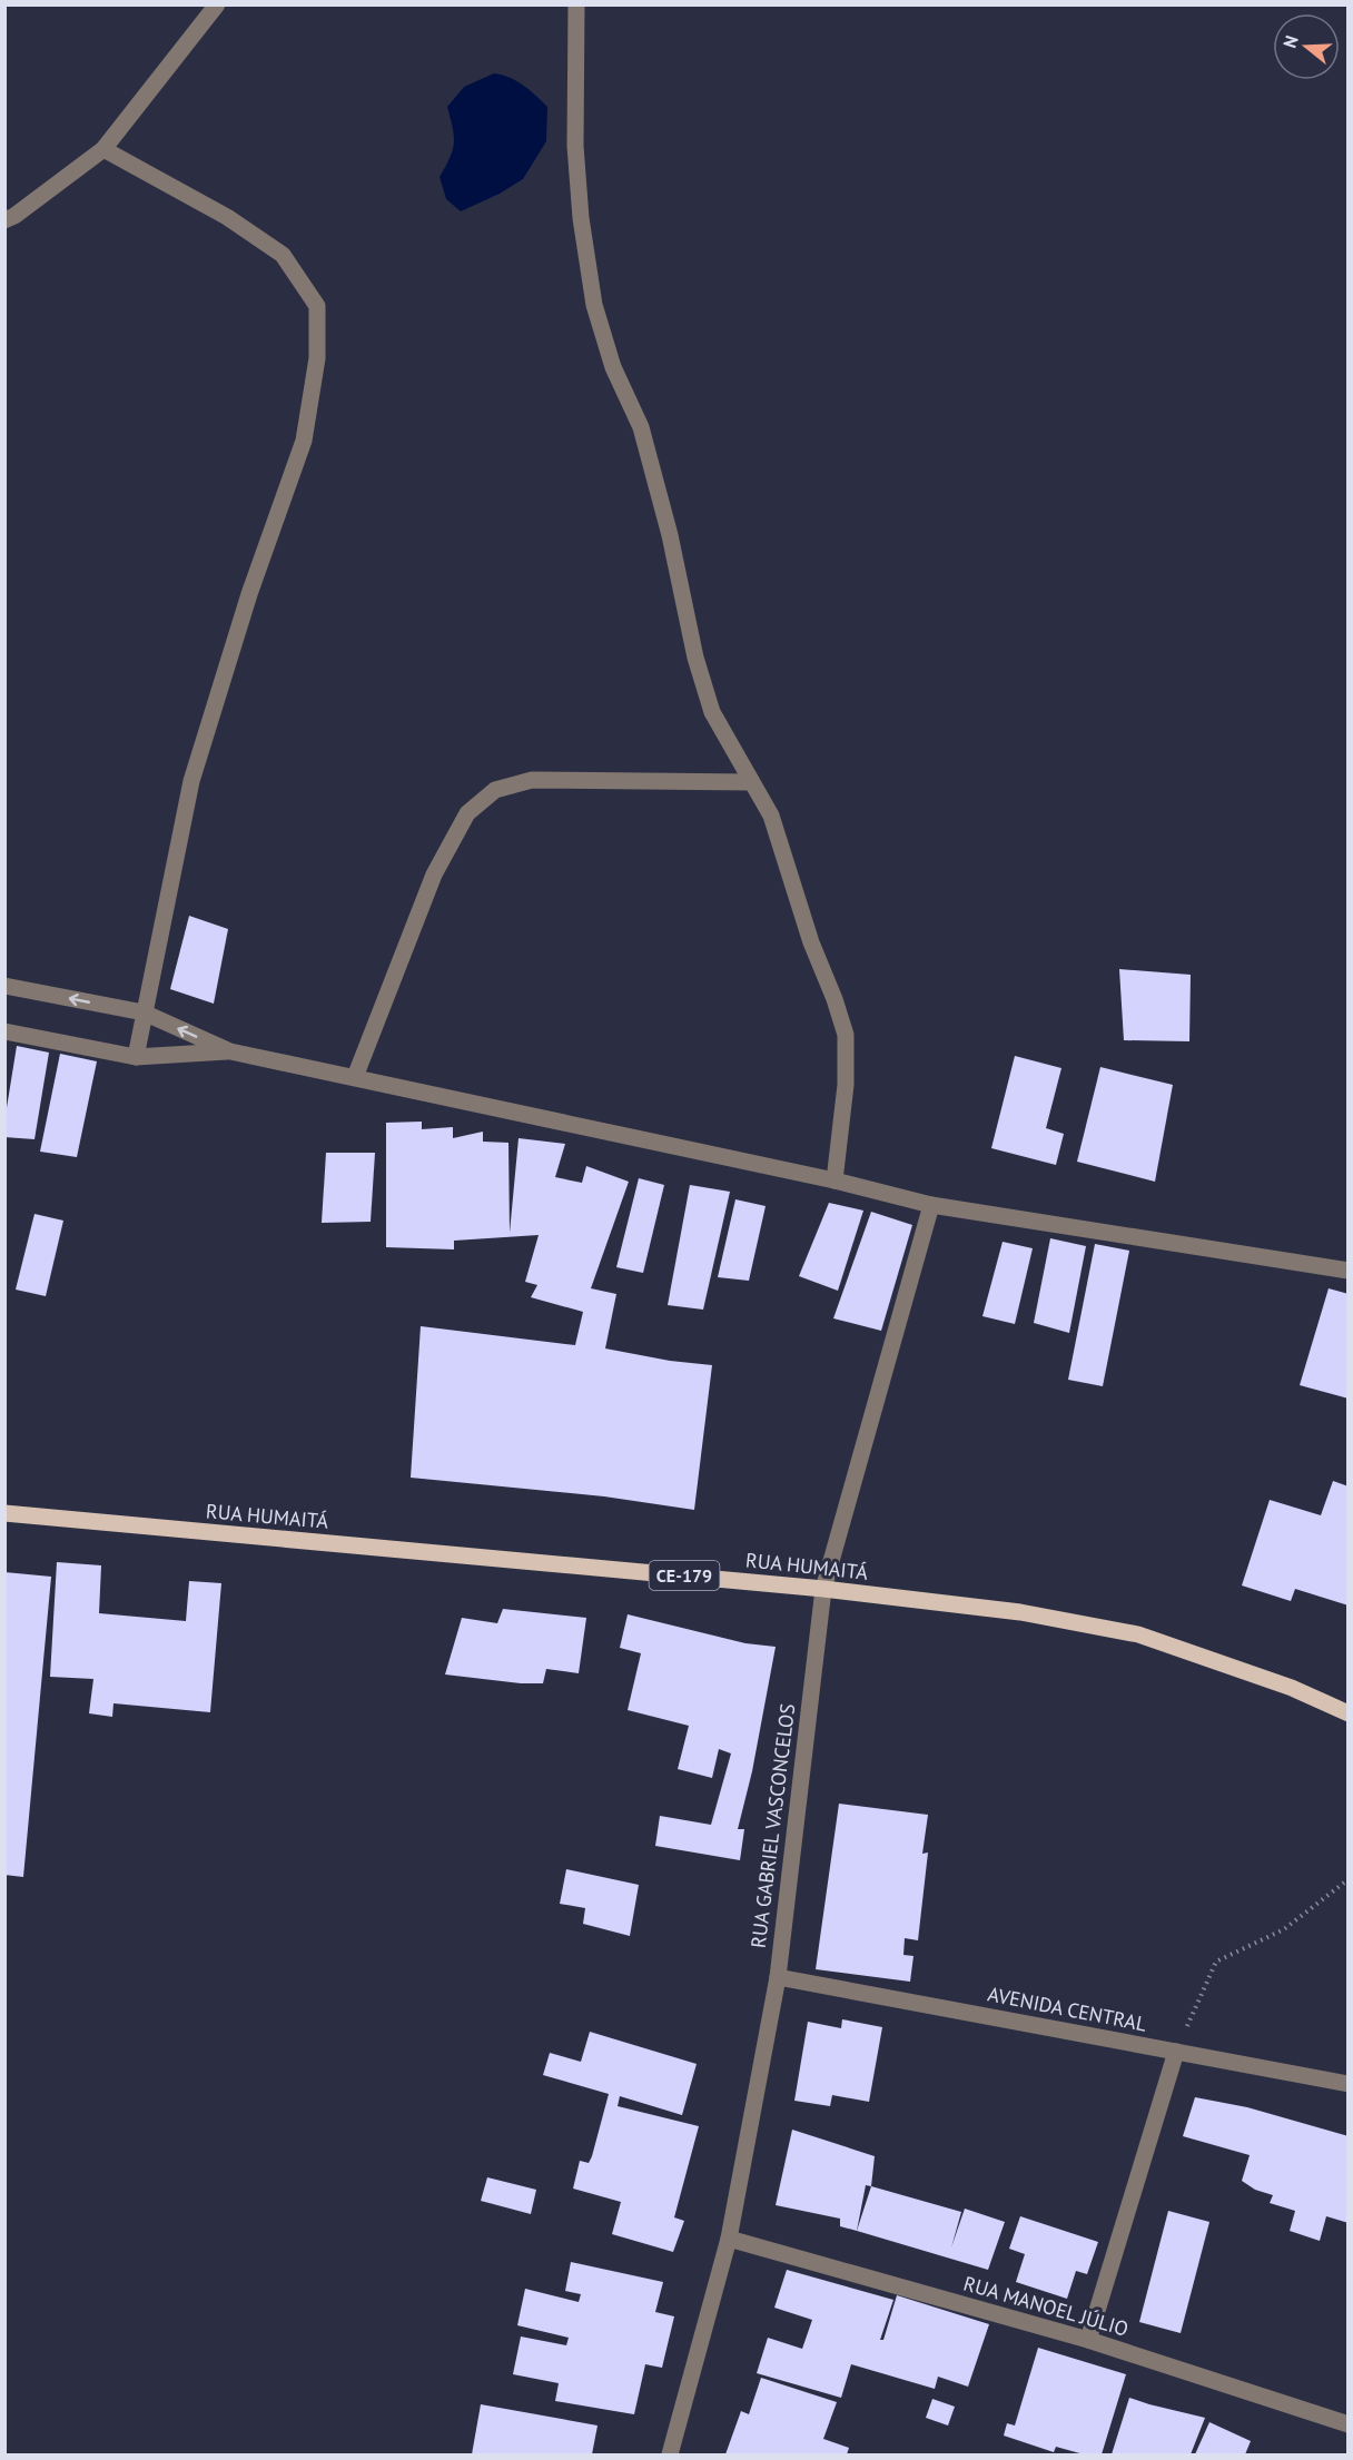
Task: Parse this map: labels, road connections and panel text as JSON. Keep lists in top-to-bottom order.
{
  "streets": {
    "main road": ["RUA HUMAITÁ", "CE-179"],
    "street": ["RUA GABRIEL VASCONCELOS", "AVENIDA CENTRAL", "RUA MANOEL JÚLIO"]
  },
  "crossings": [
    ["RUA HUMAITÁ", "RUA GABRIEL VASCONCELOS"],
    ["RUA GABRIEL VASCONCELOS", "AVENIDA CENTRAL"],
    ["RUA GABRIEL VASCONCELOS", "RUA MANOEL JÚLIO"]
  ],
  "north": "left"
}
